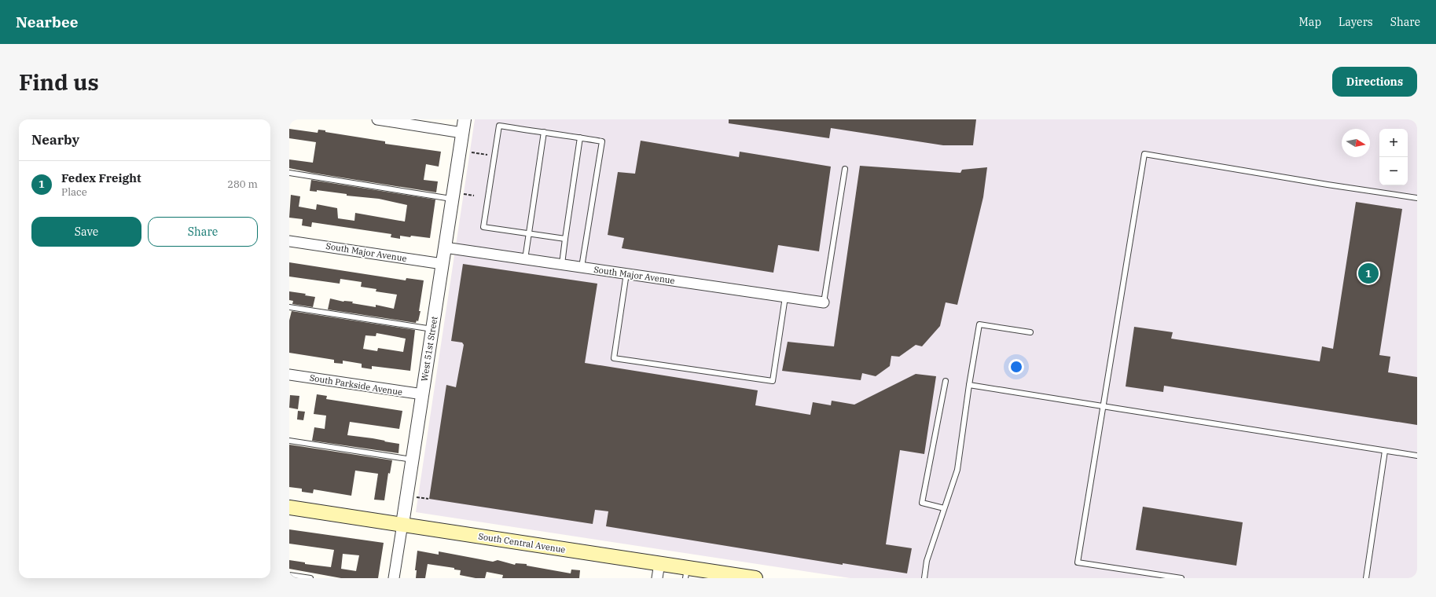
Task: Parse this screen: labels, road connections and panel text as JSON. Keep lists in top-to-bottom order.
{
  "streets": {
    "main road": ["South Central Avenue"],
    "street": ["South Major Avenue", "West 51st Street", "South Parkside Avenue"]
  },
  "crossings": [
    ["South Major Avenue", "West 51st Street"],
    ["West 51st Street", "South Parkside Avenue"],
    ["West 51st Street", "South Central Avenue"]
  ],
  "north": "right",
  "page": {
    "header": "Nearbee",
    "nav": ["Map", "Layers", "Share"],
    "buttons": [
      "Directions",
      ["Save", "Share"]
    ],
    "title": "Find us",
    "heading": "Nearby",
    "map_buttons": ["+", "−"],
    "list": [
      {
        "mark": "1",
        "name": "Fedex Freight",
        "note": "Place",
        "value": "280 m"
      }
    ],
    "pins": "1"
  }
}
